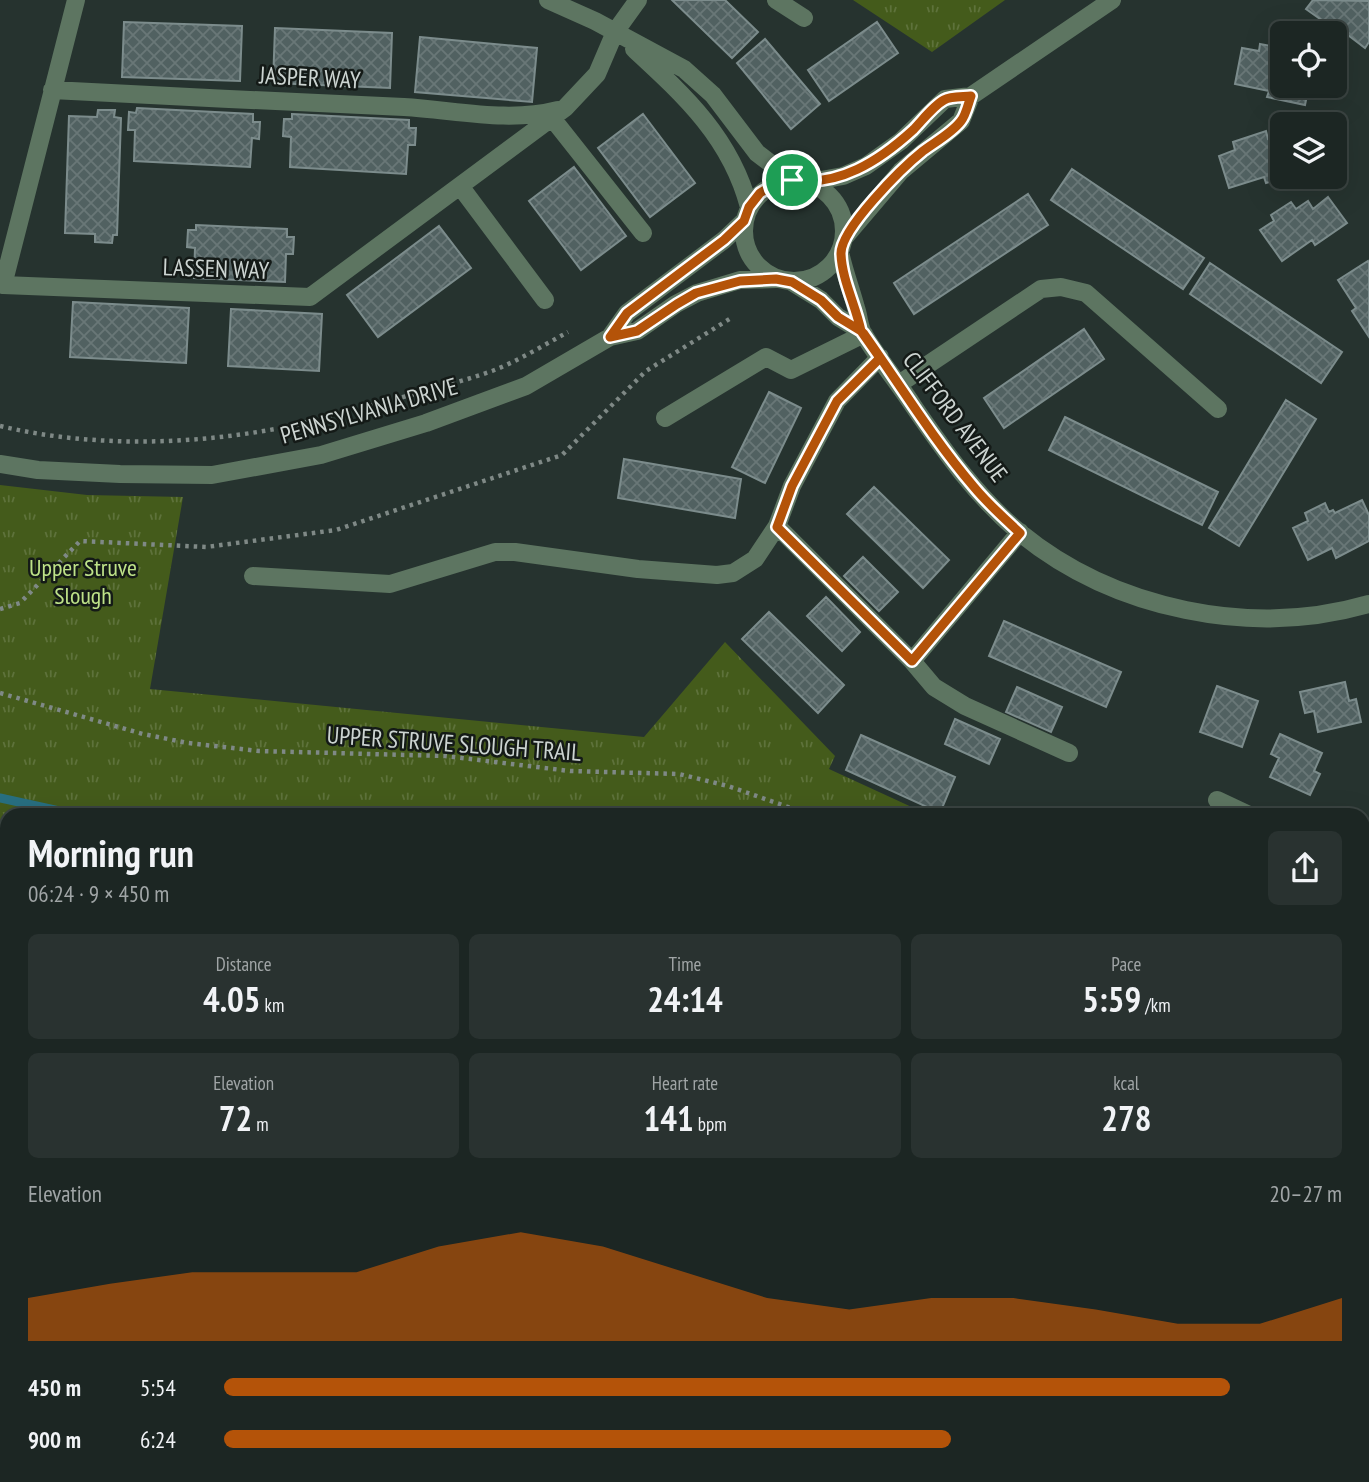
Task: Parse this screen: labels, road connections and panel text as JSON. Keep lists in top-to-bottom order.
{
  "streets": {
    "street": [
      "JASPER WAY",
      "LASSEN WAY",
      "PENNSYLVANIA DRIVE",
      "CLIFFORD AVENUE"
    ],
    "path": ["UPPER STRUVE SLOUGH TRAIL"]
  },
  "crossings": [
    ["JASPER WAY", "LASSEN WAY"],
    ["PENNSYLVANIA DRIVE", "CLIFFORD AVENUE"]
  ],
  "parks": ["Upper Struve Slough"],
  "page": {
    "heading": ["Morning run", "06:24 · 9 × 450 m"],
    "stats": [
      ["Distance", "4.05 km"],
      ["Time", "24:14"],
      ["Pace", "5:59 /km"],
      ["Elevation", "72 m"],
      ["Heart rate", "141 bpm"],
      ["kcal", "278"]
    ],
    "chart": ["Elevation", "20–27 m"],
    "list": [
      {
        "name": "450 m",
        "note": "5:54"
      },
      {
        "name": "900 m",
        "note": "6:24"
      }
    ]
  }
}
